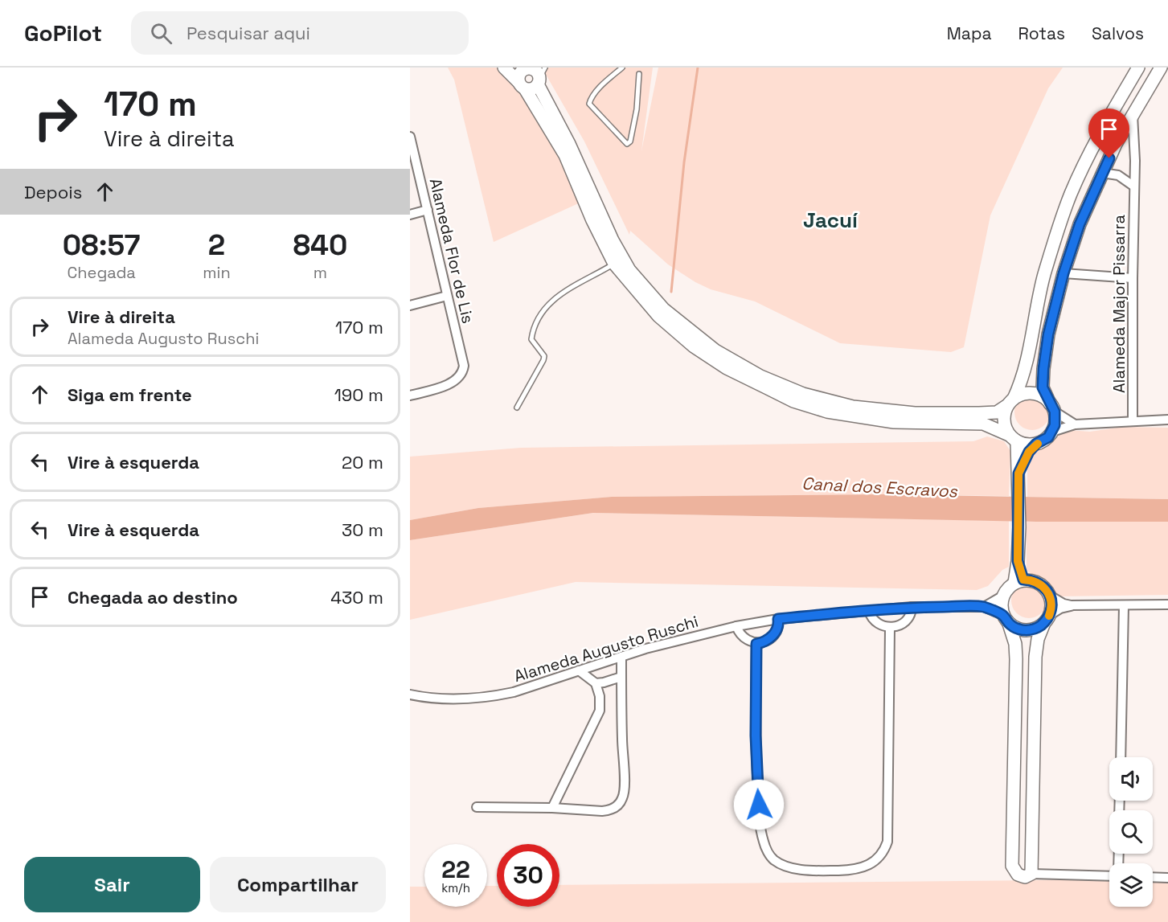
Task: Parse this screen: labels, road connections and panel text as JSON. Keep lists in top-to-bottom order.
{
  "streets": {
    "street": ["Alameda Flor de Lis", "Alameda Major Pissarra", "Alameda Augusto Ruschi"]
  },
  "districts": ["Jacuí"],
  "water": ["Canal dos Escravos"],
  "page": {
    "header": "GoPilot",
    "search": "Pesquisar aqui",
    "nav": ["Mapa", "Rotas", "Salvos"],
    "turn": ["170 m", "Vire à direita"],
    "then": "Depois",
    "eta": [
      "08:57",
      "Chegada",
      "2",
      "min",
      "840",
      "m"
    ],
    "list": [
      {
        "name": "Vire à direita",
        "note": "Alameda Augusto Ruschi",
        "value": "170 m"
      },
      {
        "name": "Siga em frente",
        "value": "190 m"
      },
      {
        "name": "Vire à esquerda",
        "value": "20 m"
      },
      {
        "name": "Vire à esquerda",
        "value": "30 m"
      },
      {
        "name": "Chegada ao destino",
        "value": "430 m"
      }
    ],
    "speed": "22 km/h",
    "limit": "30",
    "buttons": ["Sair", "Compartilhar"]
  }
}
